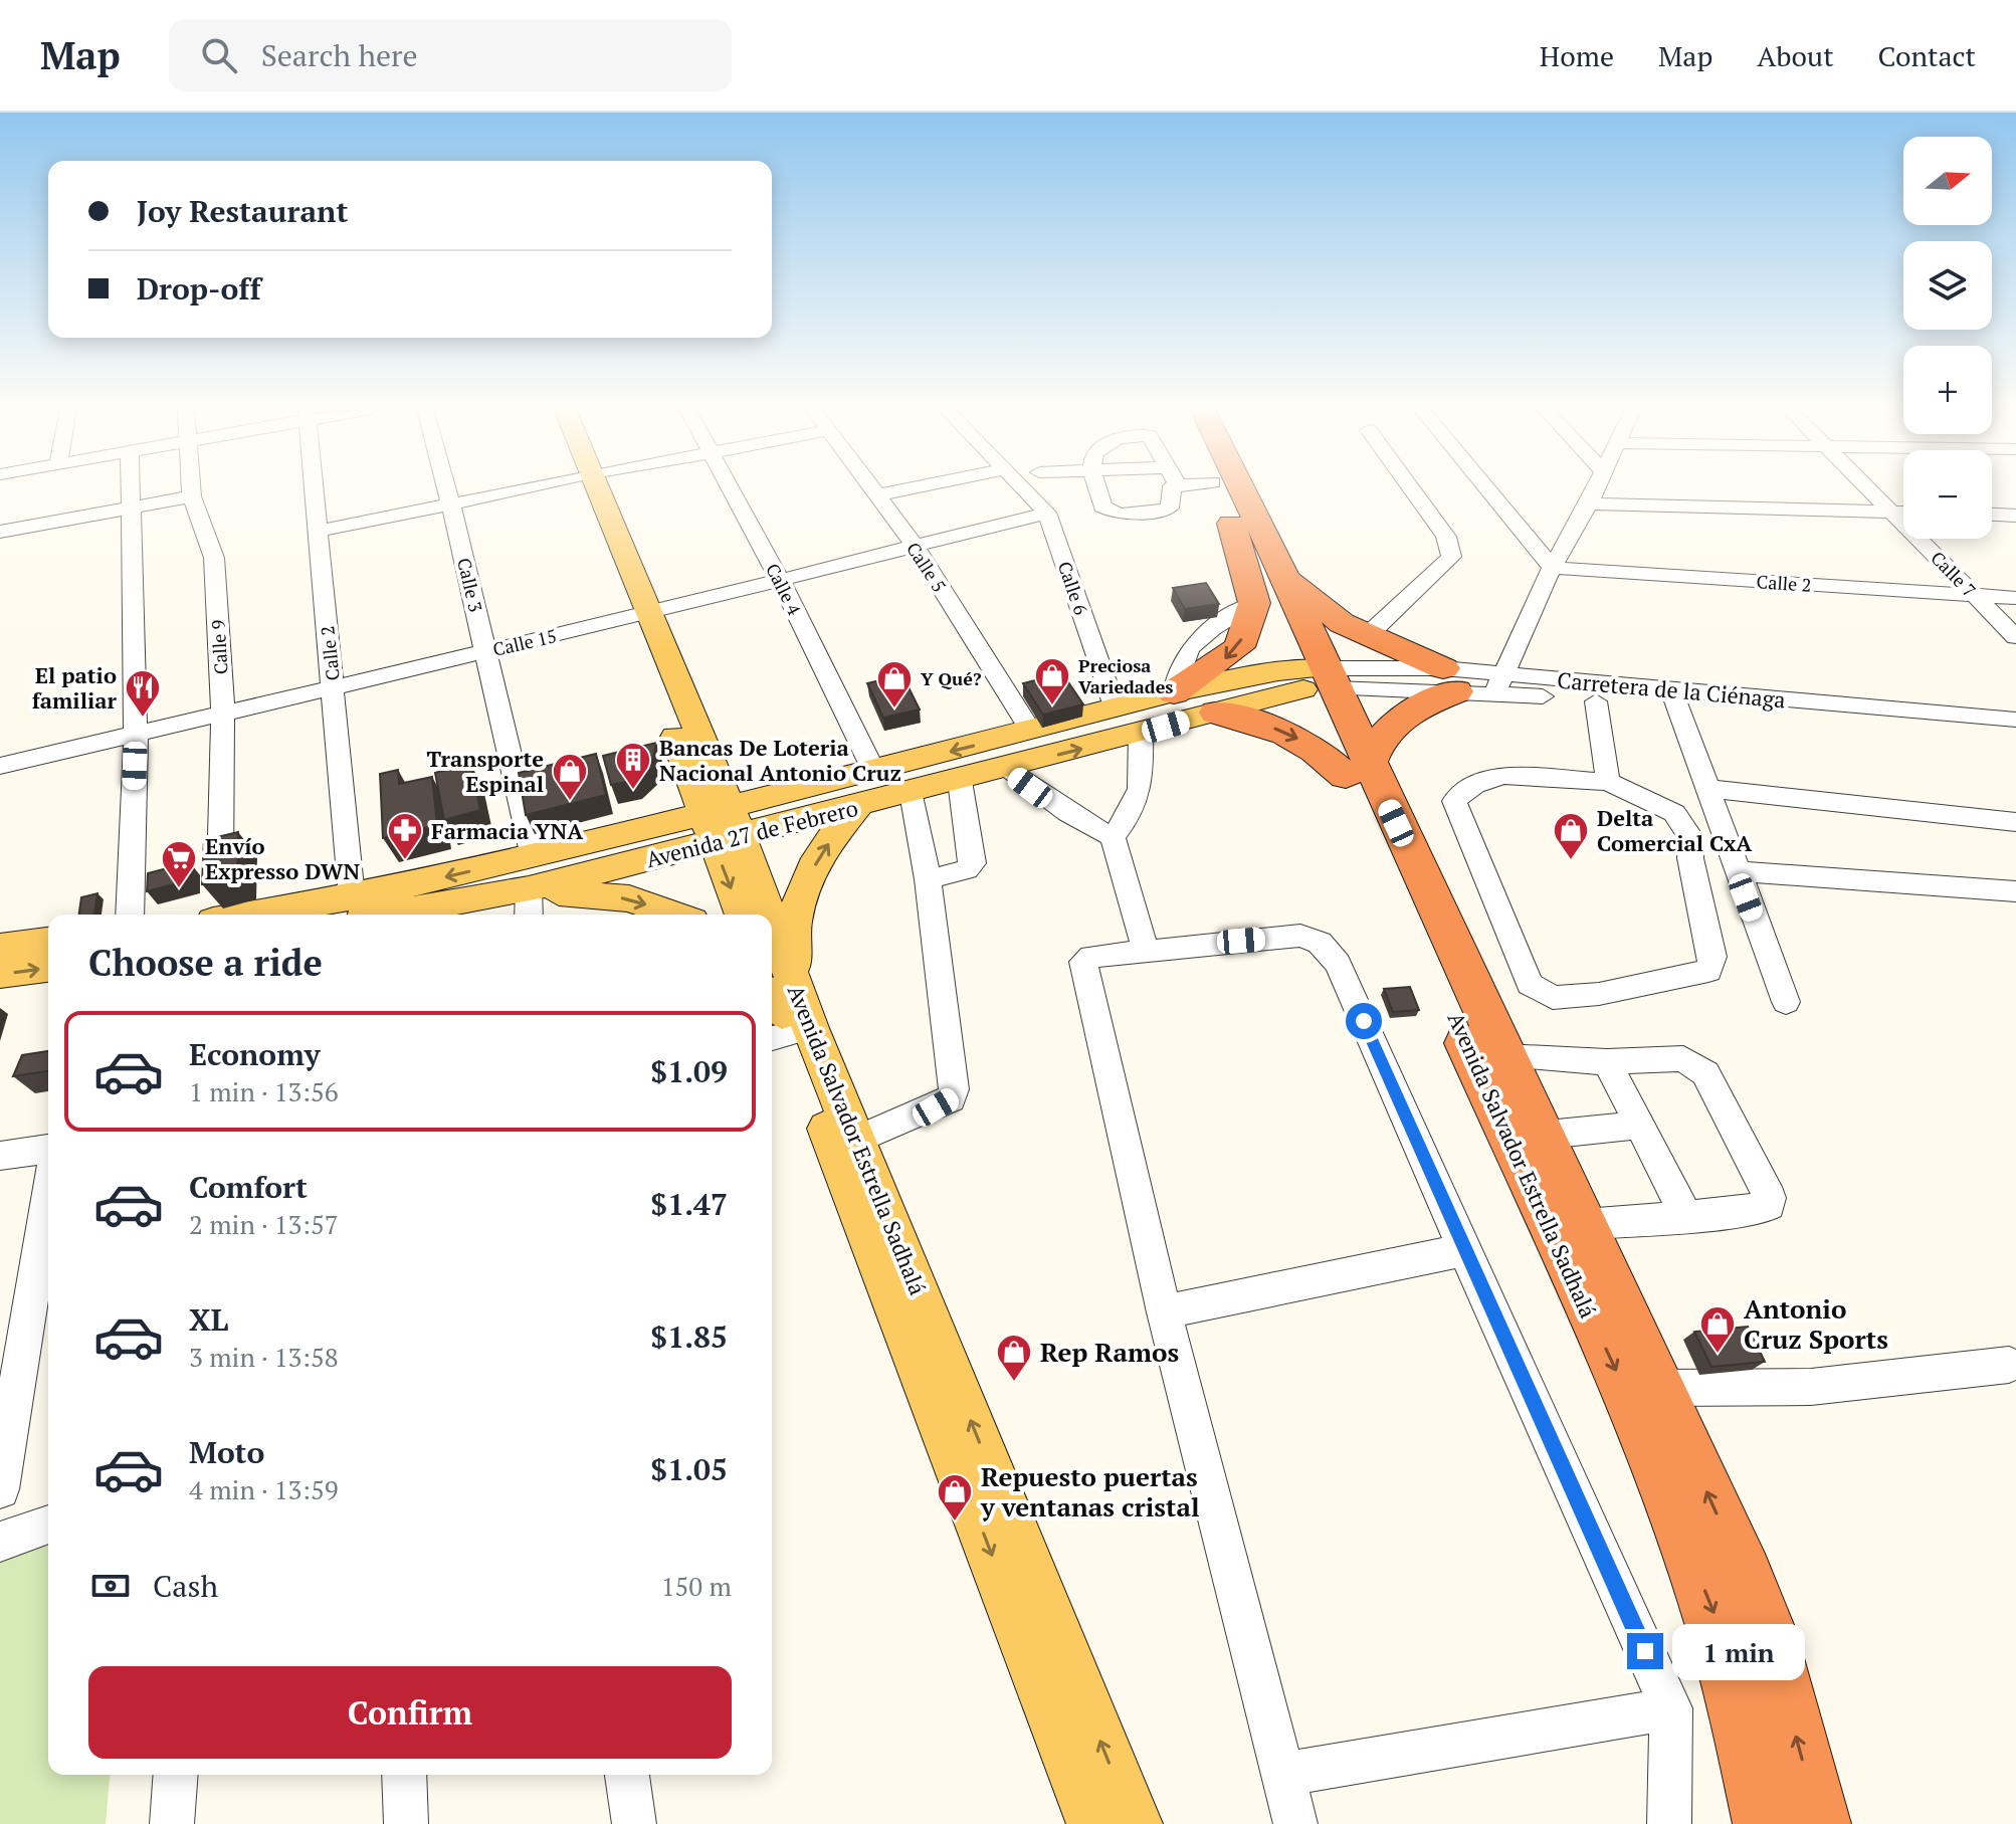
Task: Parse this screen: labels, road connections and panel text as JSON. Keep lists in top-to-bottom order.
{
  "streets": {
    "highway": ["Avenida Salvador Estrella Sadhalá"],
    "main road": ["Avenida 27 de Febrero"],
    "street": [
      "Calle 5",
      "Calle 7",
      "Calle 2",
      "Calle 3",
      "Calle 6",
      "Calle 4",
      "Calle 15",
      "Calle 9",
      "Carretera de la Ciénaga"
    ]
  },
  "crossings": [
    ["Calle 5", "Calle 15"],
    ["Calle 5", "Avenida 27 de Febrero"],
    ["Calle 7", "Calle 2"],
    ["Calle 2", "Calle 15"],
    ["Calle 2", "Avenida 27 de Febrero"],
    ["Calle 3", "Calle 15"],
    ["Calle 3", "Avenida 27 de Febrero"],
    ["Calle 6", "Calle 15"],
    ["Calle 6", "Avenida 27 de Febrero"],
    ["Calle 4", "Calle 15"],
    ["Calle 4", "Avenida 27 de Febrero"],
    ["Calle 15", "Calle 9"],
    ["Calle 15", "Avenida Salvador Estrella Sadhalá"],
    ["Calle 9", "Avenida 27 de Febrero"],
    ["Carretera de la Ciénaga", "Avenida 27 de Febrero"],
    ["Carretera de la Ciénaga", "Avenida Salvador Estrella Sadhalá"],
    ["Avenida 27 de Febrero", "Avenida Salvador Estrella Sadhalá"]
  ],
  "places": {
    "shop": [
      "Preciosa Variedades",
      "Y Qué?",
      "Transporte Espinal",
      "Delta Comercial CxA",
      "Antonio Cruz Sports",
      "Rep Ramos",
      "Repuesto puertas y ventanas cristal"
    ],
    "restaurant": ["El patio familiar"],
    "building": ["Bancas De Loteria Nacional Antonio Cruz"],
    "pharmacy": ["Farmacia YNA"],
    "supermarket": ["Envío Expresso DWN"]
  },
  "north": "right",
  "page": {
    "header": "Map",
    "search": "Search here",
    "nav": [
      "Home",
      "Map",
      "About",
      "Contact"
    ],
    "map_buttons": ["+", "−"],
    "banner": ["Joy Restaurant", "Drop-off"],
    "heading": "Choose a ride",
    "list": [
      {
        "name": "Economy",
        "note": "1 min · 13:56",
        "value": "$1.09"
      },
      {
        "name": "Comfort",
        "note": "2 min · 13:57",
        "value": "$1.47"
      },
      {
        "name": "XL",
        "note": "3 min · 13:58",
        "value": "$1.85"
      },
      {
        "name": "Moto",
        "note": "4 min · 13:59",
        "value": "$1.05"
      }
    ],
    "pay": ["Cash", "150 m"],
    "bubble": "1 min",
    "buttons": "Confirm"
  }
}
